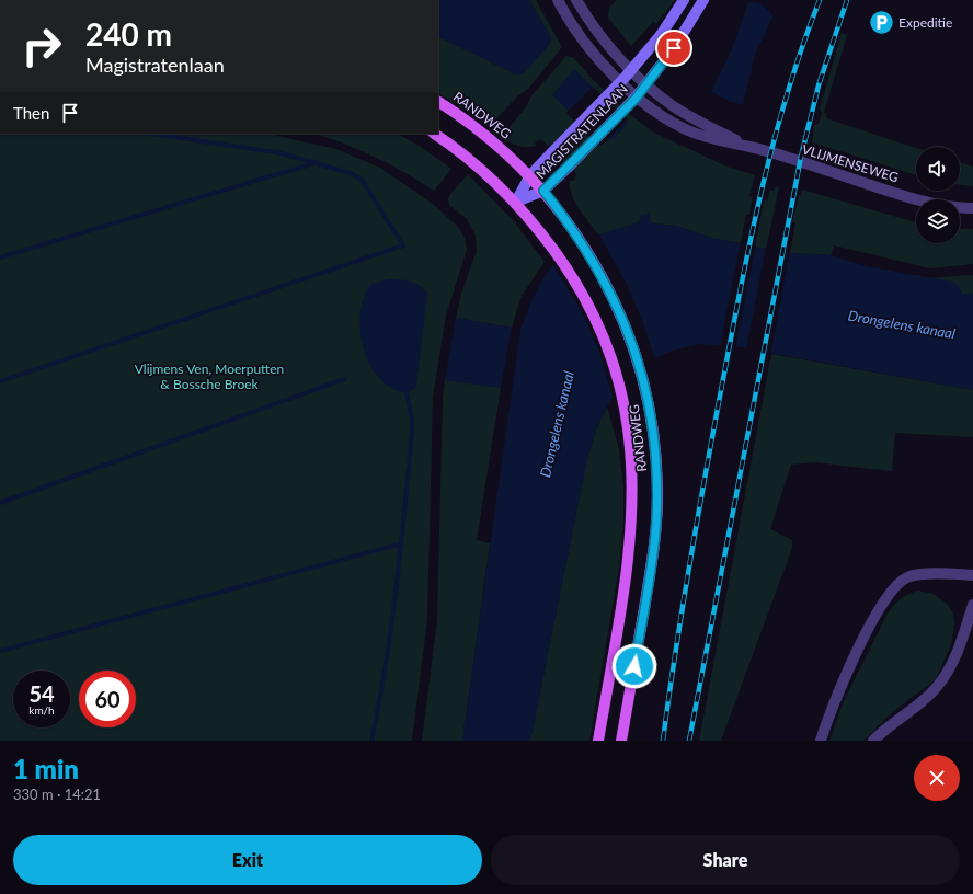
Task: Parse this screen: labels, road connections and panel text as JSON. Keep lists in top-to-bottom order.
{
  "streets": {
    "main road": ["RANDWEG", "MAGISTRATENLAAN"],
    "street": ["VLIJMENSEWEG"]
  },
  "crossings": [
    ["RANDWEG", "MAGISTRATENLAAN"]
  ],
  "water": ["Drongelens kanaal"],
  "parks": ["Vlijmens Ven, Moerputten & Bossche Broek"],
  "places": {
    "parking": ["Expeditie"]
  },
  "page": {
    "turn": ["240 m", "Magistratenlaan"],
    "then": "Then",
    "speed": "54 km/h",
    "limit": "60",
    "heading": ["1 min", "330 m · 14:21"],
    "buttons": ["Exit", "Share"]
  }
}
